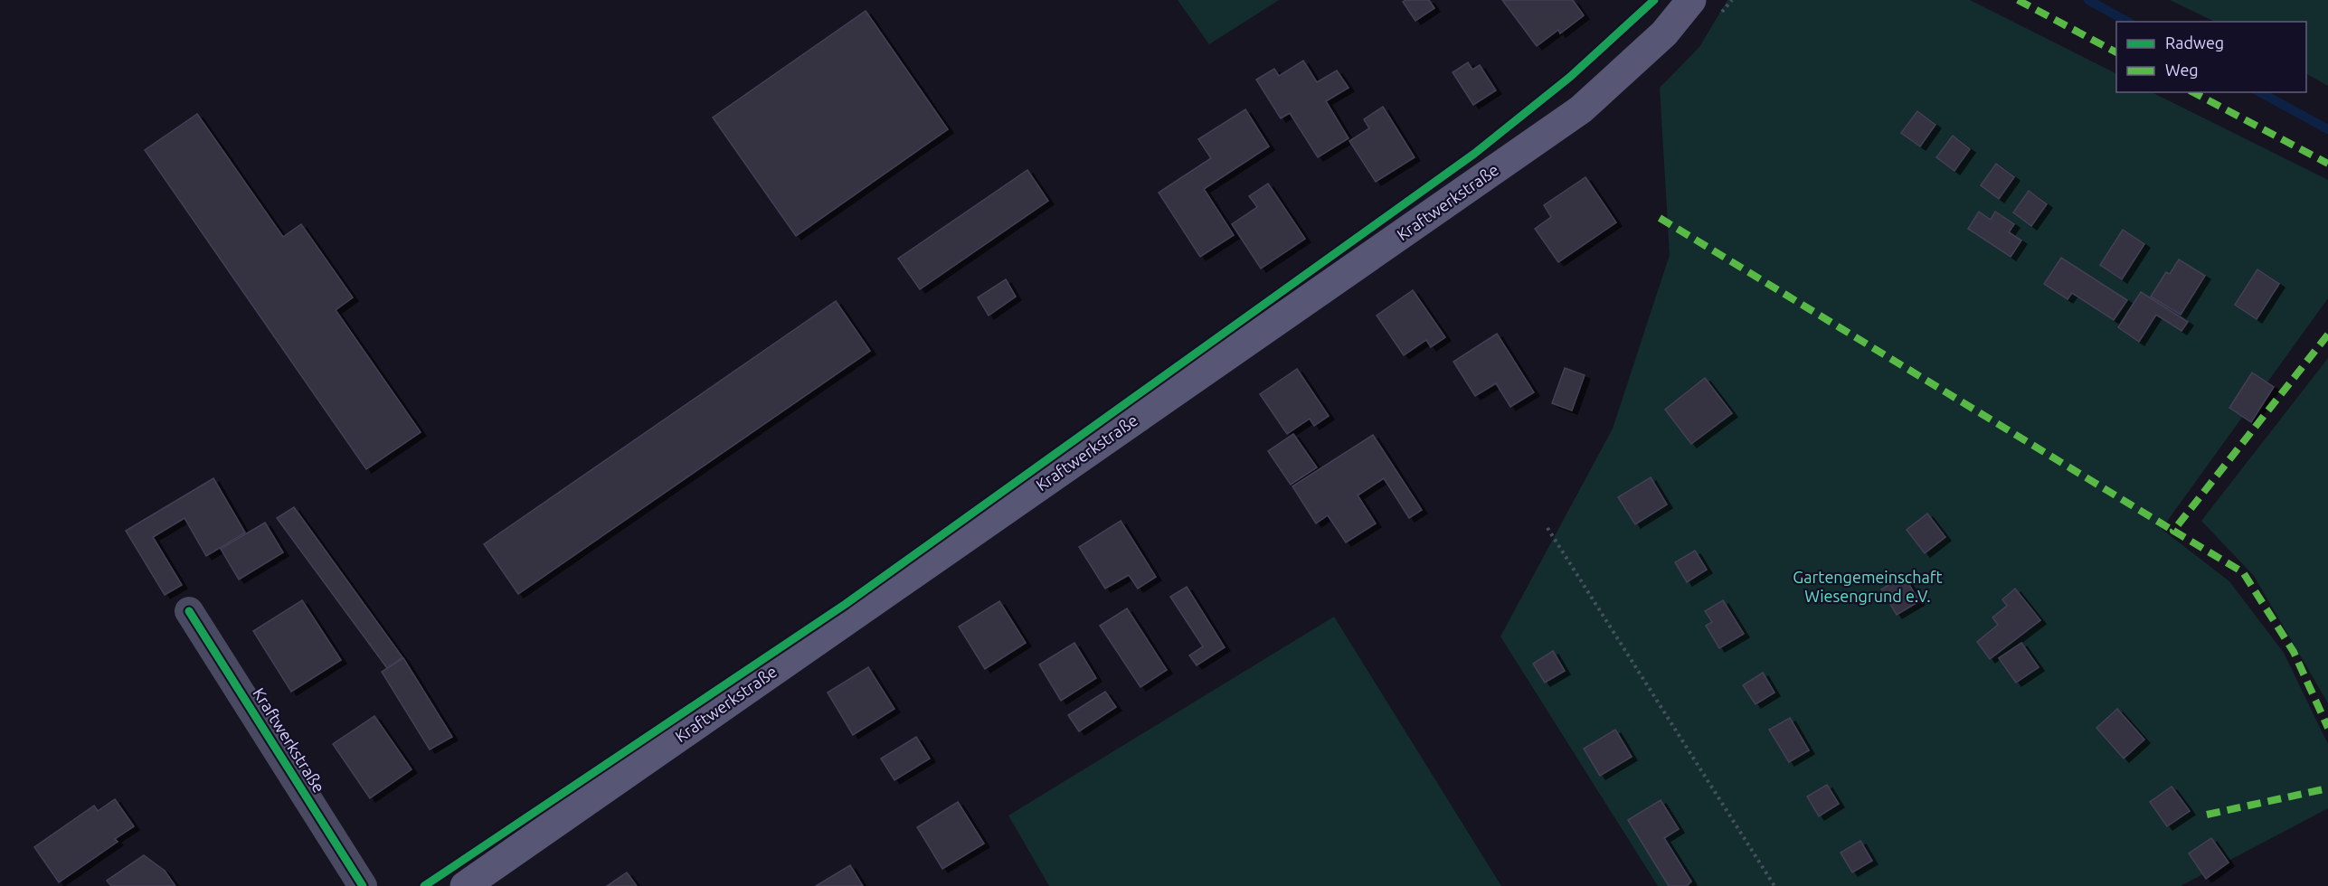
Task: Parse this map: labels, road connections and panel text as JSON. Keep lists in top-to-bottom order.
{
  "streets": {
    "main road": ["Kraftwerkstraße"]
  },
  "parks": ["Gartengemeinschaft Wiesengrund e.V."],
  "legend": ["Radweg", "Weg"]
}
